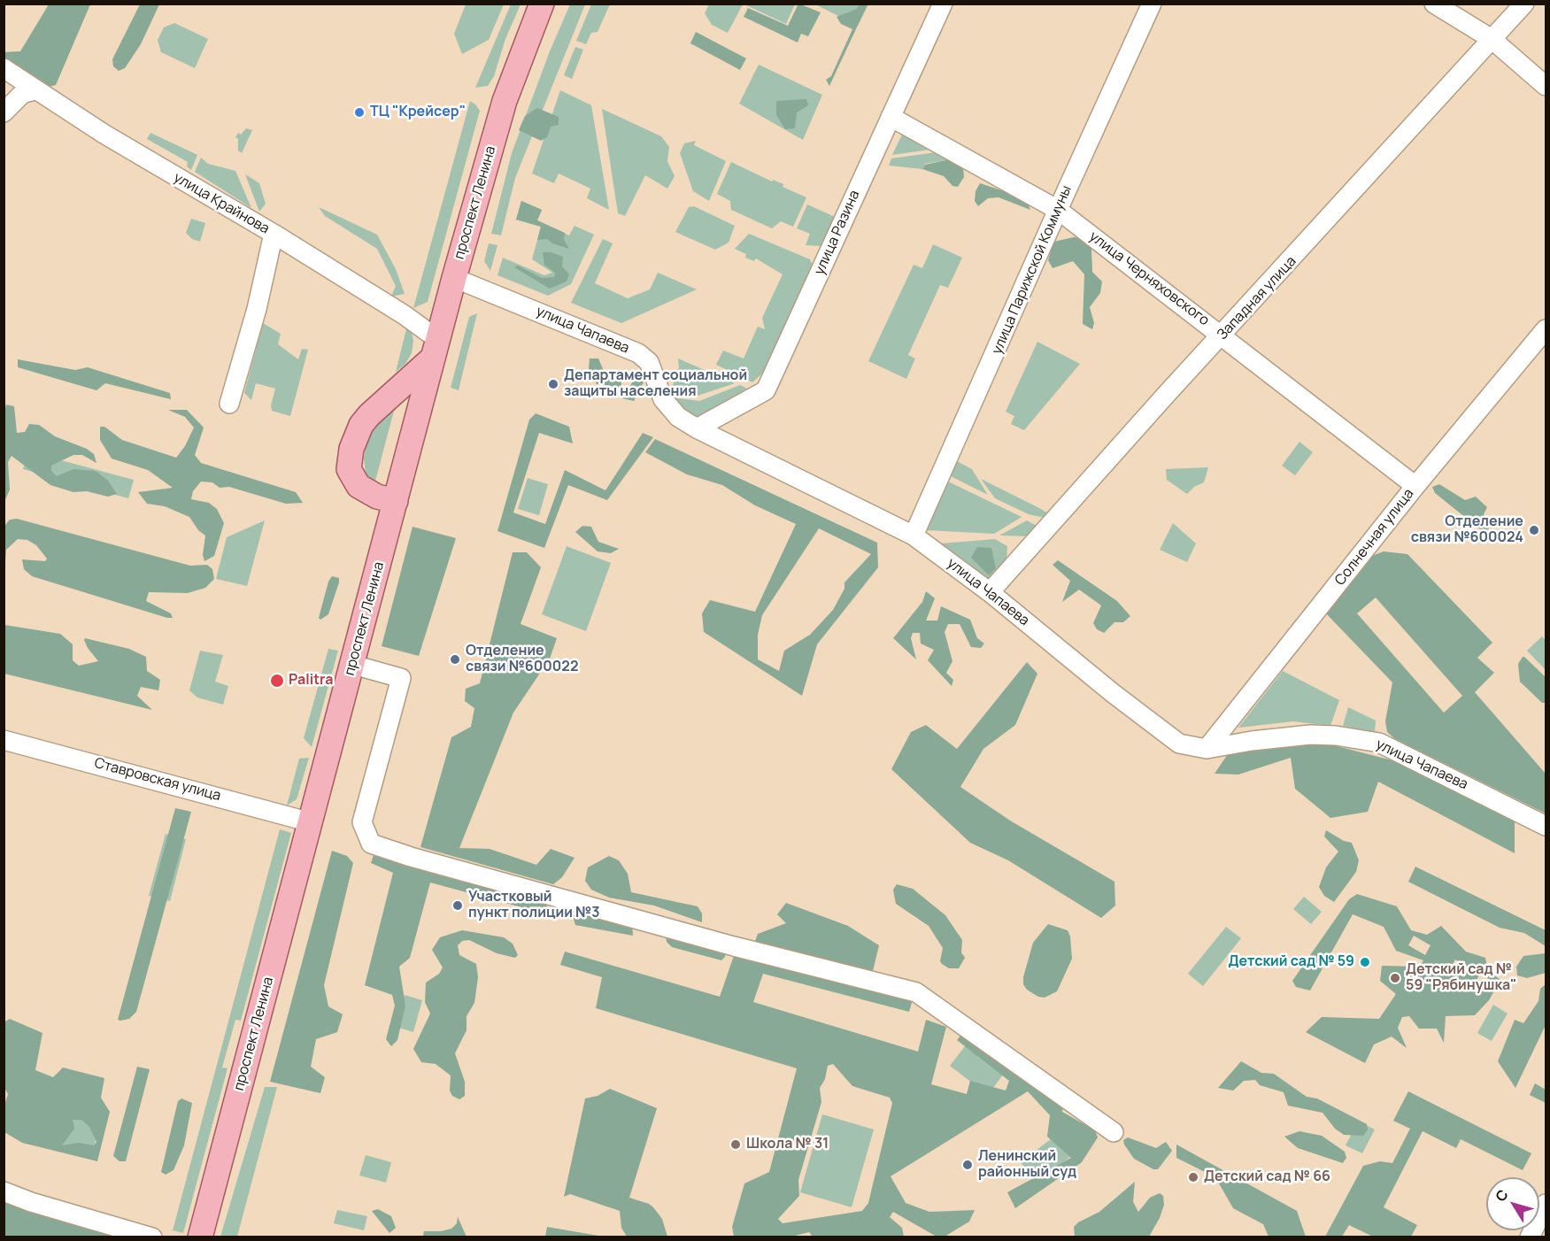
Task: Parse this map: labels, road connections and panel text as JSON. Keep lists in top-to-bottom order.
{
  "streets": {
    "main road": ["проспект Ленина"],
    "street": [
      "улица Крайнова",
      "улица Разина",
      "улица Парижской Коммуны",
      "улица Черняховского",
      "Западная улица",
      "улица Чапаева",
      "Солнечная улица",
      "Ставровская улица"
    ]
  },
  "crossings": [
    ["проспект Ленина", "улица Крайнова"],
    ["проспект Ленина", "улица Чапаева"],
    ["проспект Ленина", "Ставровская улица"],
    ["улица Разина", "улица Черняховского"],
    ["улица Разина", "улица Чапаева"],
    ["улица Парижской Коммуны", "улица Черняховского"],
    ["улица Парижской Коммуны", "улица Чапаева"],
    ["улица Черняховского", "Западная улица"],
    ["улица Черняховского", "Солнечная улица"],
    ["Западная улица", "улица Чапаева"],
    ["улица Чапаева", "Солнечная улица"]
  ],
  "places": [
    "ТЦ \"Крейсер\"",
    "Департамент социальной защиты населения",
    "Отделение связи №600024",
    "Отделение связи №600022",
    "Palitra",
    "Участковый пункт полиции №3",
    "Детский сад № 59",
    "Детский сад № 59 \"Рябинушка\"",
    "Школа № 31",
    "Ленинский районный суд",
    "Детский сад № 66"
  ],
  "north": "top left"
}
